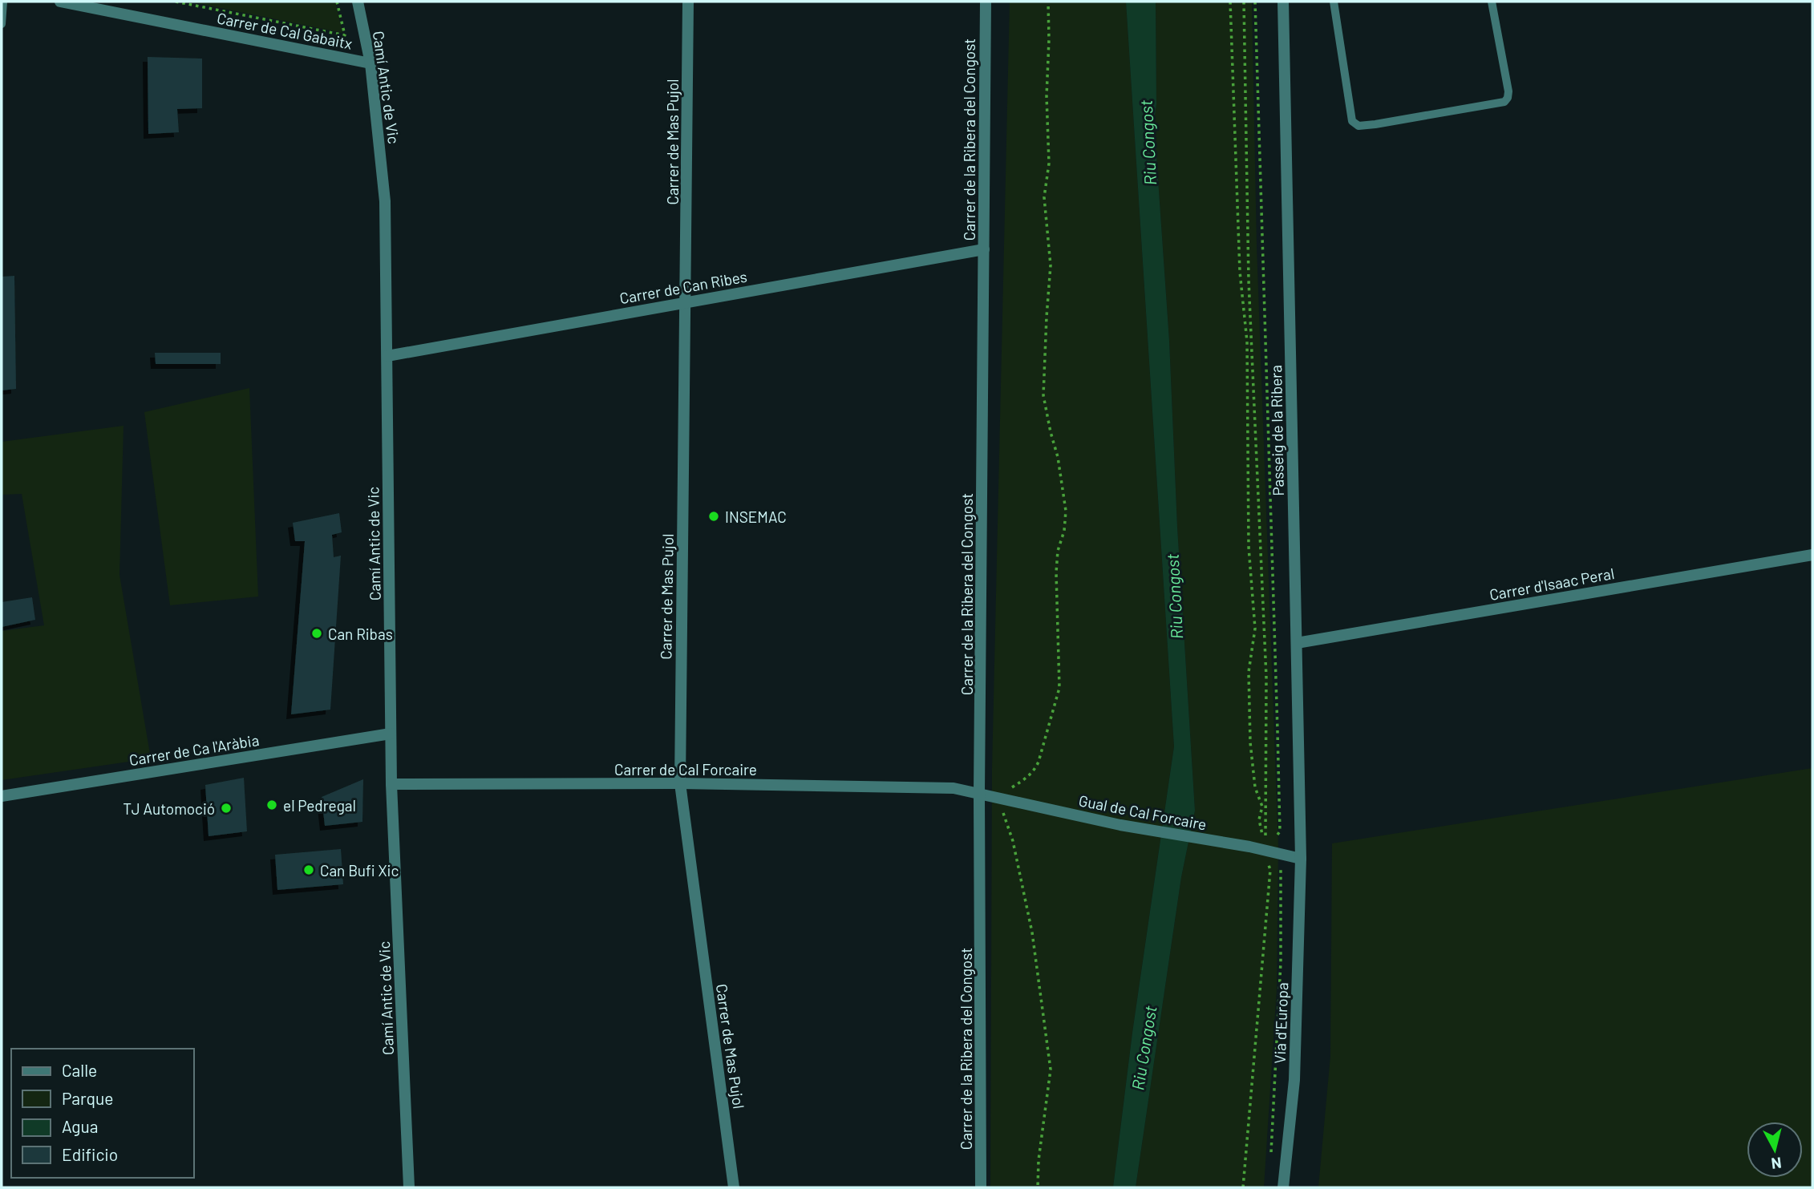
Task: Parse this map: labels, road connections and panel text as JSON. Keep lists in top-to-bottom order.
{
  "streets": {
    "street": [
      "Carrer de Cal Gabaitx",
      "Camí Antic de Vic",
      "Carrer de la Ribera del Congost",
      "Carrer de Mas Pujol",
      "Carrer de Can Ribes",
      "Passeig de la Ribera",
      "Carrer d'Isaac Peral",
      "Carrer de Ca l'Aràbia",
      "Carrer de Cal Forcaire",
      "Gual de Cal Forcaire",
      "Via d'Europa"
    ]
  },
  "crossings": [
    ["Carrer de Cal Gabaitx", "Camí Antic de Vic"],
    ["Camí Antic de Vic", "Carrer de Can Ribes"],
    ["Camí Antic de Vic", "Carrer de Ca l'Aràbia"],
    ["Camí Antic de Vic", "Carrer de Cal Forcaire"],
    ["Carrer de la Ribera del Congost", "Carrer de Can Ribes"],
    ["Carrer de la Ribera del Congost", "Carrer de Cal Forcaire"],
    ["Carrer de la Ribera del Congost", "Gual de Cal Forcaire"],
    ["Carrer de Mas Pujol", "Carrer de Can Ribes"],
    ["Carrer de Mas Pujol", "Carrer de Cal Forcaire"],
    ["Passeig de la Ribera", "Carrer d'Isaac Peral"],
    ["Passeig de la Ribera", "Gual de Cal Forcaire"],
    ["Passeig de la Ribera", "Via d'Europa"],
    ["Carrer de Cal Forcaire", "Gual de Cal Forcaire"],
    ["Gual de Cal Forcaire", "Via d'Europa"]
  ],
  "water": ["Riu Congost"],
  "places": [
    "INSEMAC",
    "Can Ribas",
    "el Pedregal",
    "TJ Automoció",
    "Can Bufi Xic"
  ],
  "legend": [
    "Calle",
    "Parque",
    "Agua",
    "Edificio"
  ],
  "north": "bottom"
}
